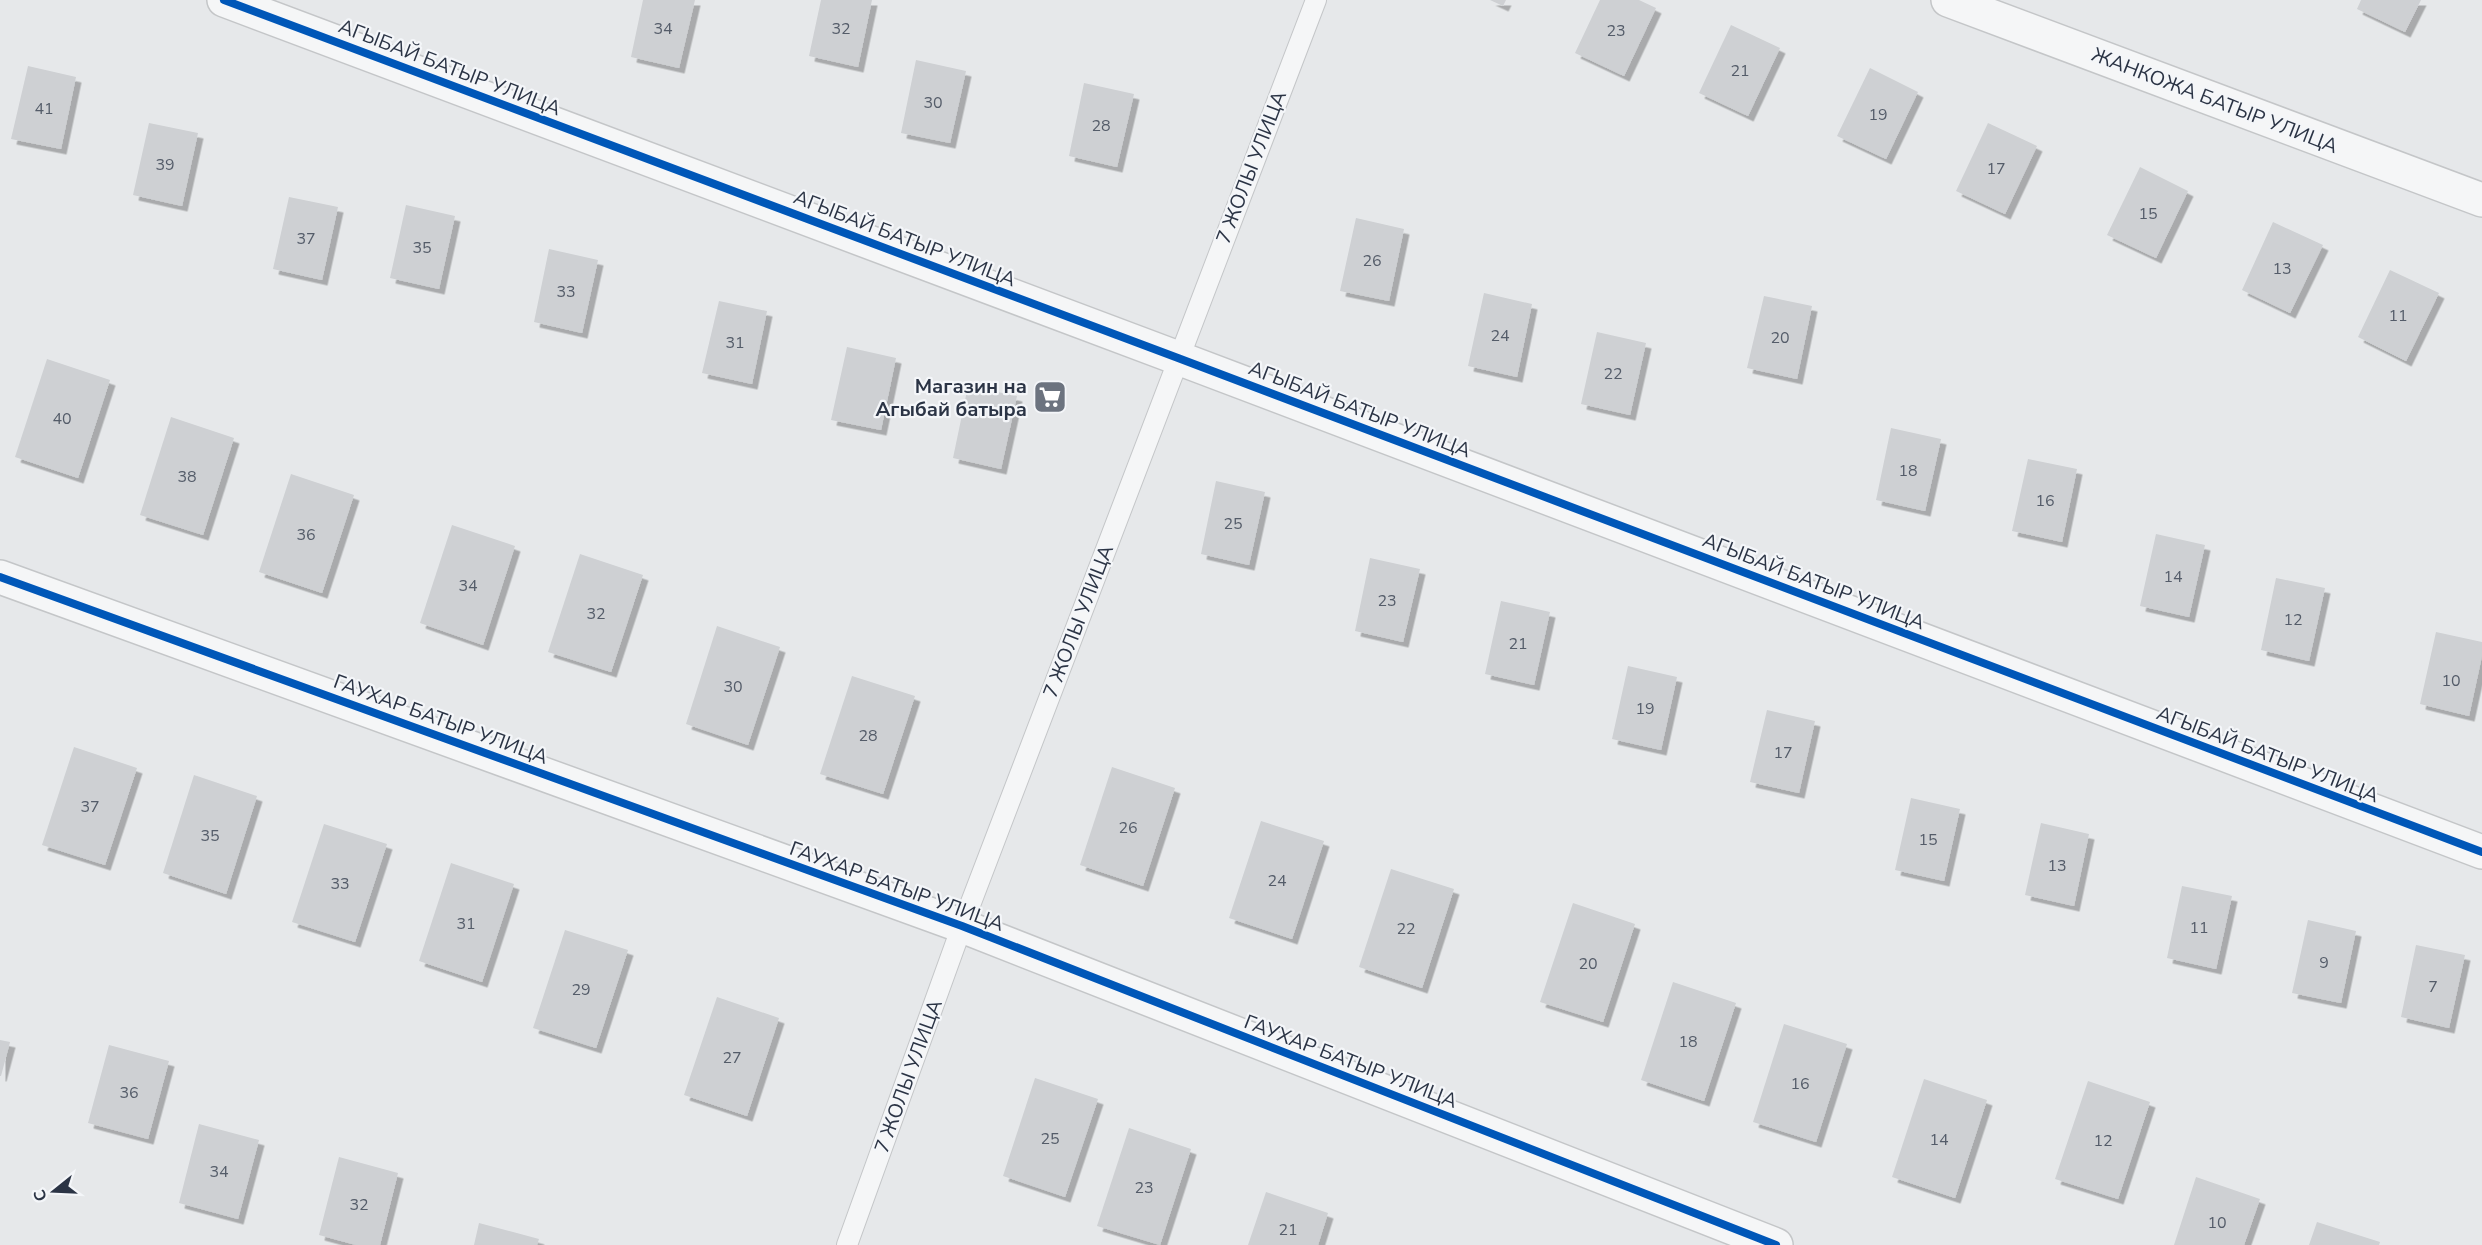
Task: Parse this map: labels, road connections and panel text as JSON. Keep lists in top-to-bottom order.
{
  "streets": {
    "street": ["АГЫБАЙ БАТЫР УЛИЦА", "ЖАНКОЖА БАТЫР УЛИЦА", "ГАУХАР БАТЫР УЛИЦА"],
    "lane": ["7 ЖОЛЫ УЛИЦА"]
  },
  "crossings": [
    ["АГЫБАЙ БАТЫР УЛИЦА", "7 ЖОЛЫ УЛИЦА"],
    ["7 ЖОЛЫ УЛИЦА", "ГАУХАР БАТЫР УЛИЦА"]
  ],
  "places": {
    "supermarket": ["Магазин на Агыбай батыра"]
  },
  "house_numbers": [
    "34",
    "32",
    "23",
    "21",
    "30",
    "41",
    "19",
    "28",
    "39",
    "17",
    "15",
    "37",
    "35",
    "26",
    "13",
    "33",
    "11",
    "24",
    "20",
    "31",
    "22",
    "40",
    "18",
    "38",
    "16",
    "25",
    "36",
    "14",
    "34",
    "23",
    "32",
    "12",
    "21",
    "10",
    "30",
    "19",
    "28",
    "17",
    "37",
    "26",
    "35",
    "15",
    "13",
    "24",
    "33",
    "31",
    "11",
    "22",
    "9",
    "20",
    "7",
    "29",
    "18",
    "27",
    "16",
    "36",
    "25",
    "14",
    "12",
    "34",
    "23",
    "32",
    "10",
    "21"
  ],
  "north": "left"
}
